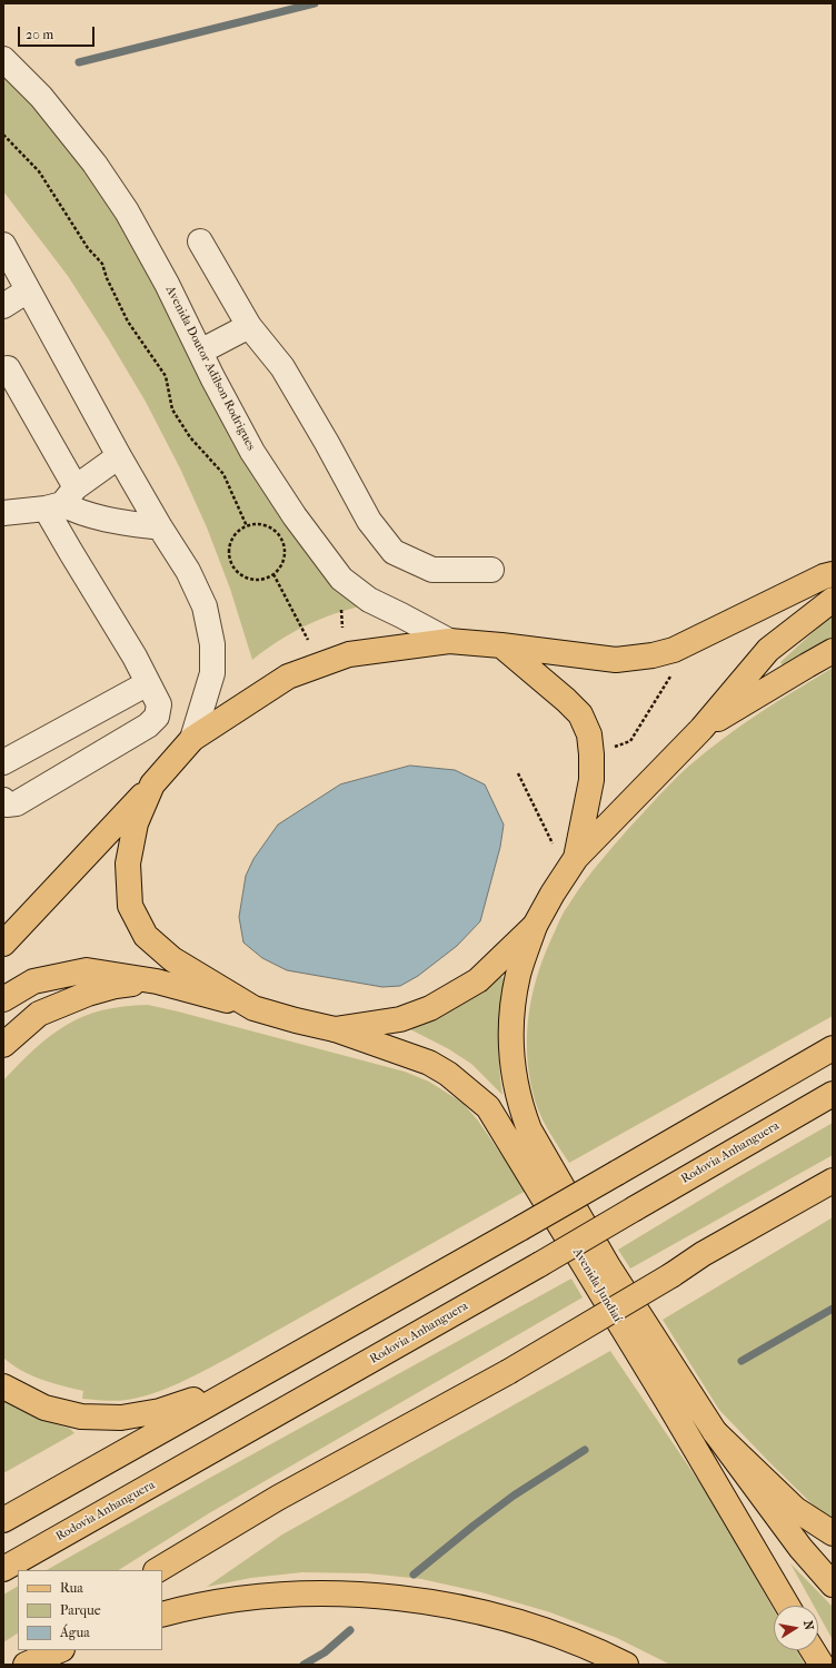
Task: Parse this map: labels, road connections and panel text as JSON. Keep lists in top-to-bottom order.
{
  "streets": {
    "main road": ["Rodovia Anhanguera", "Avenida Jundiaí"],
    "street": ["Avenida Doutor Adilson Rodrigues"]
  },
  "legend": ["Rua", "Parque", "Água"],
  "scale_bar": "20 m",
  "north": "right"
}
